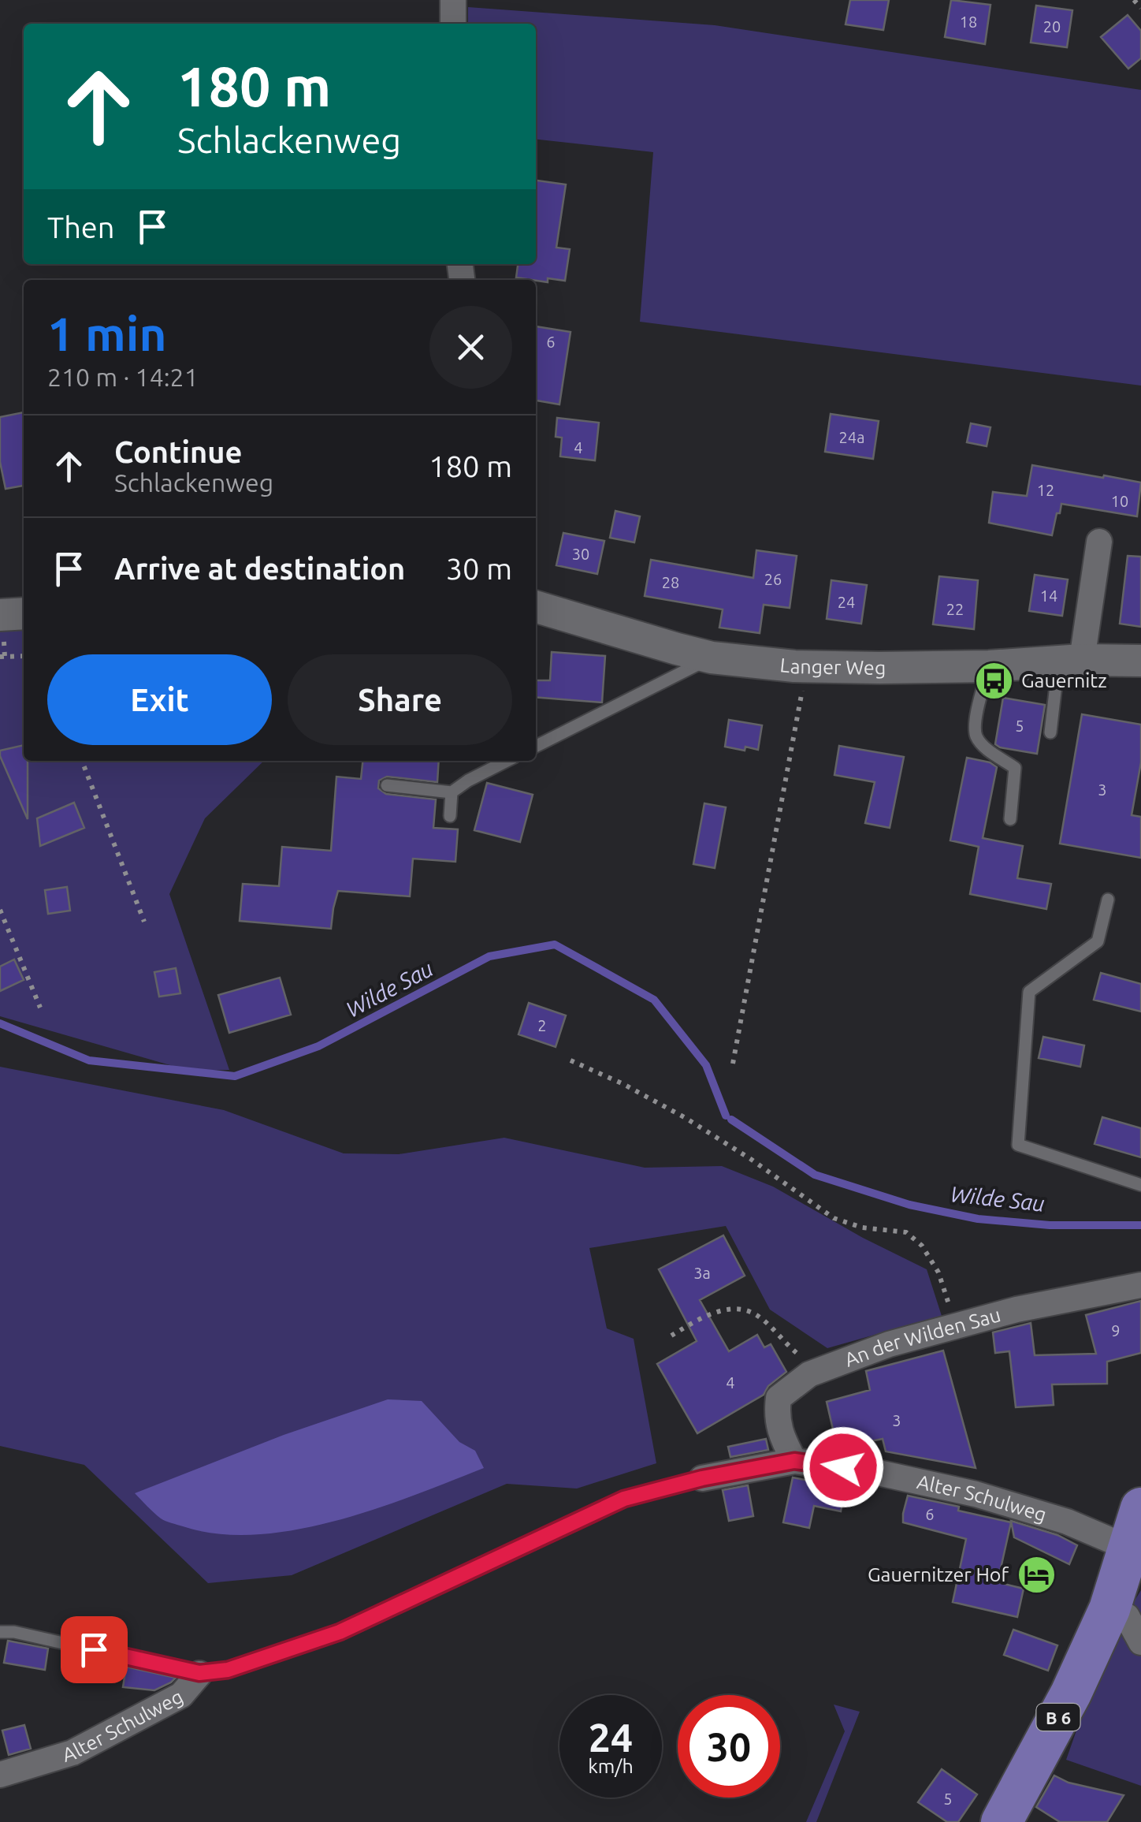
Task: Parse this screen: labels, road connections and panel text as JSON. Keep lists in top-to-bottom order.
{
  "streets": {
    "main road": ["B 6"],
    "street": ["Langer Weg", "An der Wilden Sau", "Alter Schulweg"]
  },
  "crossings": [
    ["An der Wilden Sau", "Alter Schulweg"],
    ["Alter Schulweg", "B 6"]
  ],
  "water": ["Wilde Sau"],
  "places": {
    "bus stop": ["Gauernitz"],
    "hotel": ["Gauernitzer Hof"]
  },
  "house_numbers": [
    "18",
    "20",
    "6",
    "24a",
    "4",
    "12",
    "10",
    "30",
    "26",
    "28",
    "14",
    "24",
    "22",
    "5",
    "3",
    "2",
    "3a",
    "9",
    "4",
    "3",
    "6",
    "5"
  ],
  "page": {
    "turn": ["180 m", "Schlackenweg"],
    "then": "Then",
    "heading": ["1 min", "210 m · 14:21"],
    "list": [
      {
        "name": "Continue",
        "note": "Schlackenweg",
        "value": "180 m"
      },
      {
        "name": "Arrive at destination",
        "value": "30 m"
      }
    ],
    "buttons": ["Exit", "Share"],
    "speed": "24 km/h",
    "limit": "30"
  }
}
